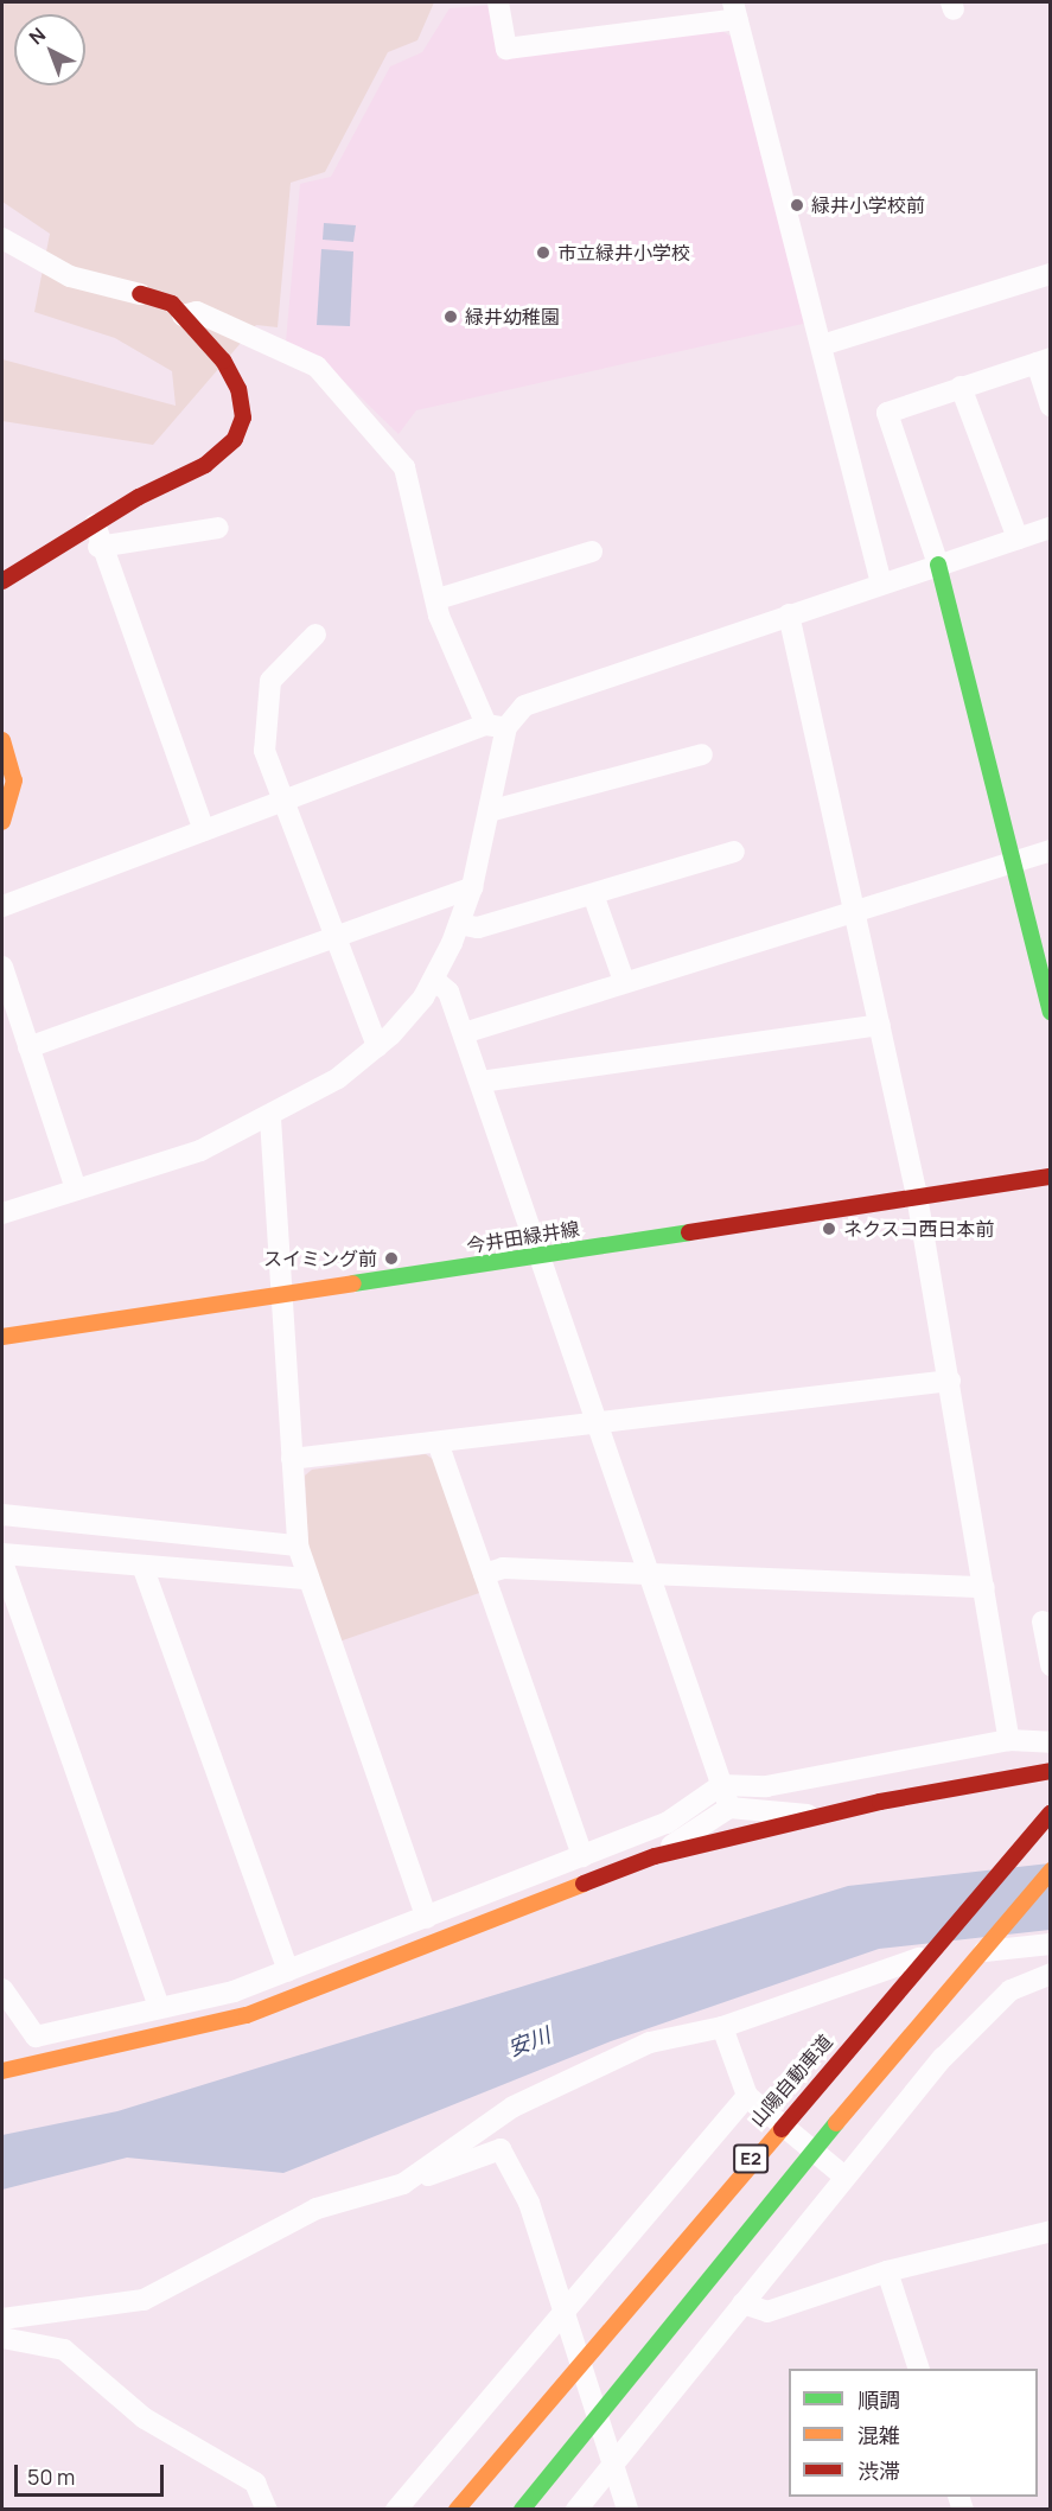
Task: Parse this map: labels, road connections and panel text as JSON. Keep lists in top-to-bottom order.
{
  "streets": {
    "main road": ["今井田緑井線", "山陽自動車道", "E2"]
  },
  "water": ["安川"],
  "places": [
    "緑井小学校前",
    "市立緑井小学校",
    "緑井幼稚園",
    "ネクスコ西日本前",
    "スイミング前"
  ],
  "legend": ["順調", "混雑", "渋滞"],
  "scale_bar": "50 m",
  "north": "top left"
}
